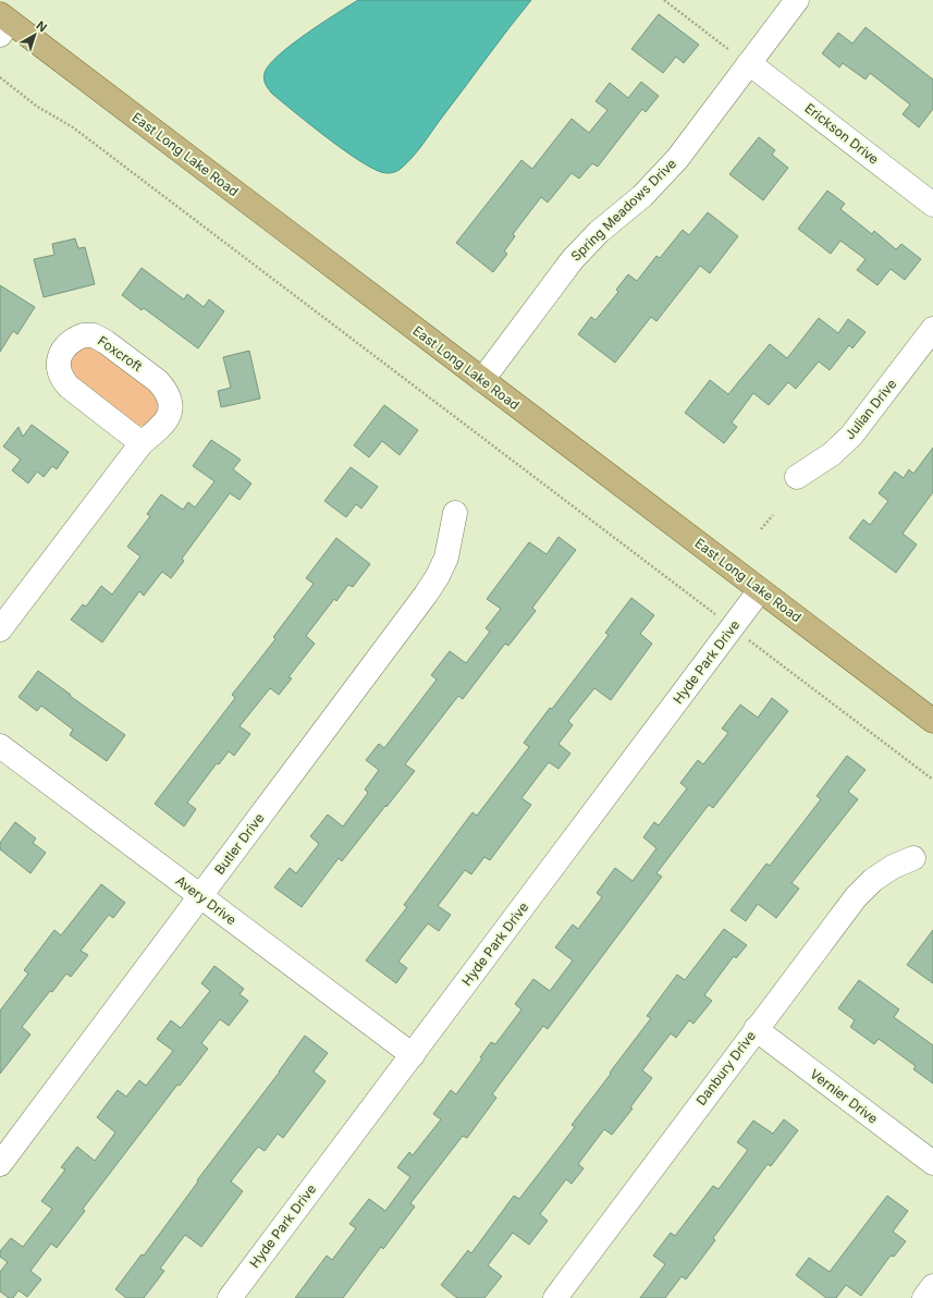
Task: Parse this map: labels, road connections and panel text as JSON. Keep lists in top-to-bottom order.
{
  "streets": {
    "main road": ["East Long Lake Road"],
    "street": [
      "Erickson Drive",
      "Spring Meadows Drive",
      "Foxcroft",
      "Julian Drive",
      "Hyde Park Drive",
      "Butler Drive",
      "Avery Drive",
      "Danbury Drive",
      "Vernier Drive"
    ]
  },
  "crossings": [
    ["Erickson Drive", "Spring Meadows Drive"],
    ["East Long Lake Road", "Spring Meadows Drive"],
    ["East Long Lake Road", "Hyde Park Drive"],
    ["Hyde Park Drive", "Avery Drive"],
    ["Butler Drive", "Avery Drive"],
    ["Danbury Drive", "Vernier Drive"]
  ],
  "north": "top right"
}
